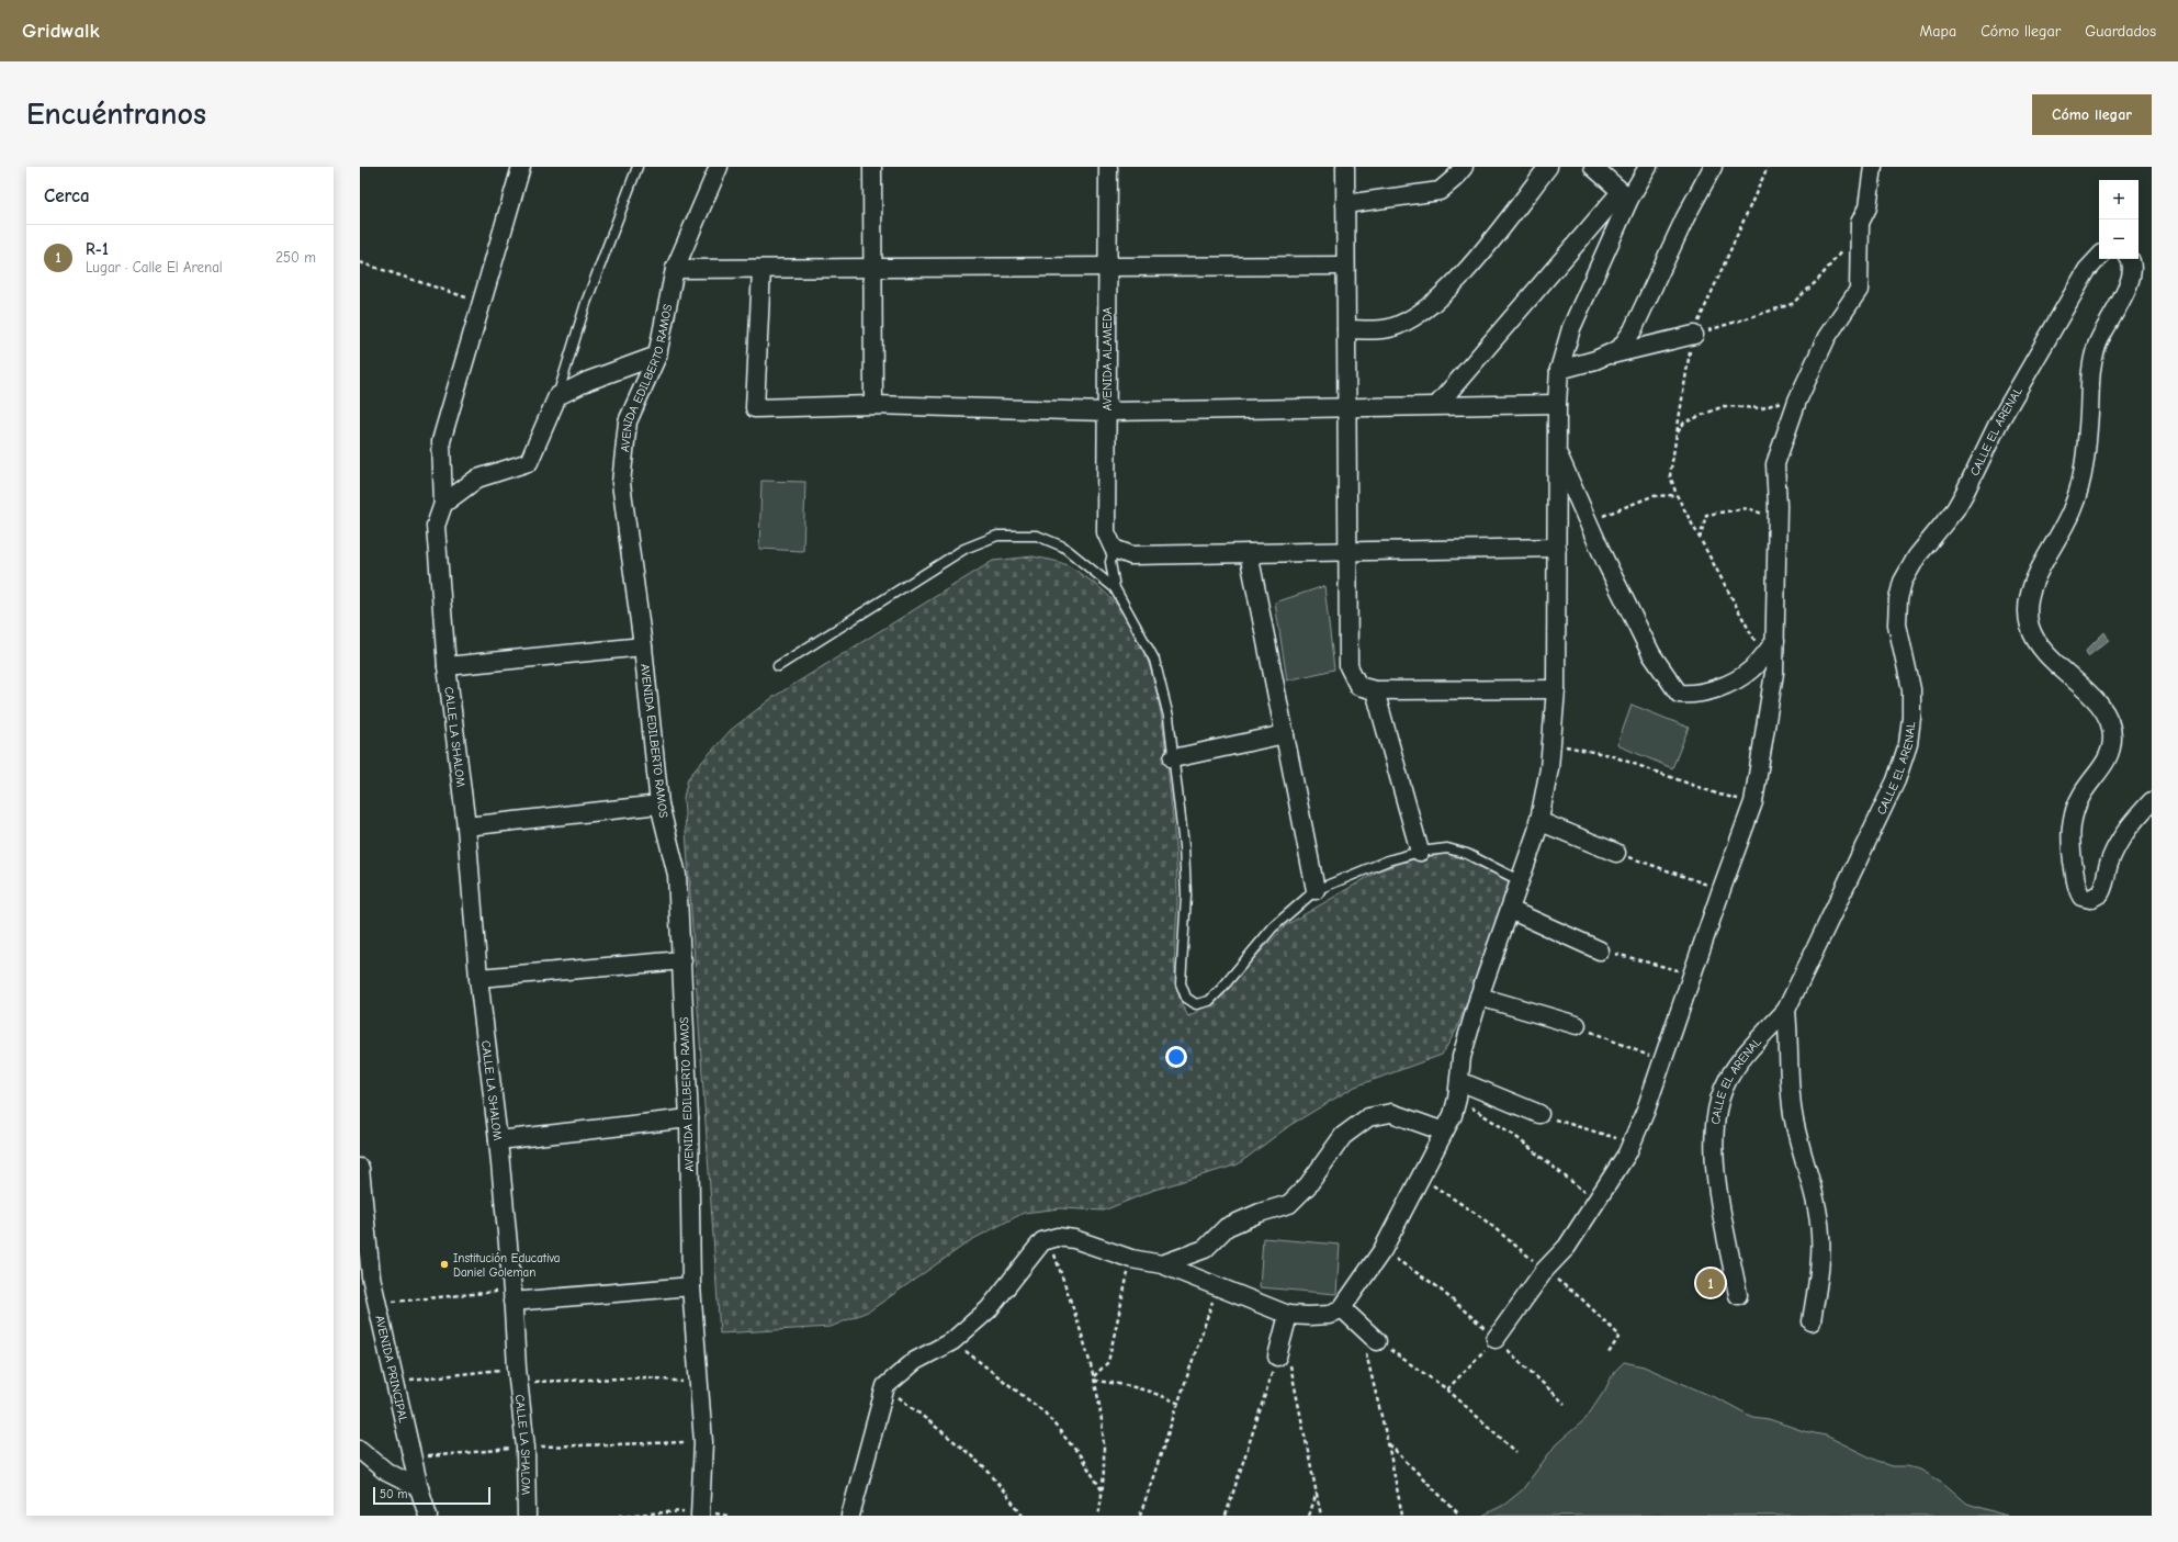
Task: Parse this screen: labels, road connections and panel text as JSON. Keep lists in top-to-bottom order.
{
  "streets": {
    "street": [
      "AVENIDA ALAMEDA",
      "AVENIDA EDILBERTO RAMOS",
      "CALLE EL ARENAL",
      "CALLE LA SHALOM",
      "AVENIDA PRINCIPAL"
    ]
  },
  "places": ["Institución Educativa Daniel Goleman"],
  "scale_bar": "50 m",
  "page": {
    "header": "Gridwalk",
    "nav": ["Mapa", "Cómo llegar", "Guardados"],
    "buttons": "Cómo llegar",
    "title": "Encuéntranos",
    "heading": "Cerca",
    "map_buttons": ["+", "−"],
    "list": [
      {
        "mark": "1",
        "name": "R-1",
        "note": "Lugar · Calle El Arenal",
        "value": "250 m"
      }
    ],
    "pins": "1",
    "scale": "50 m"
  }
}
